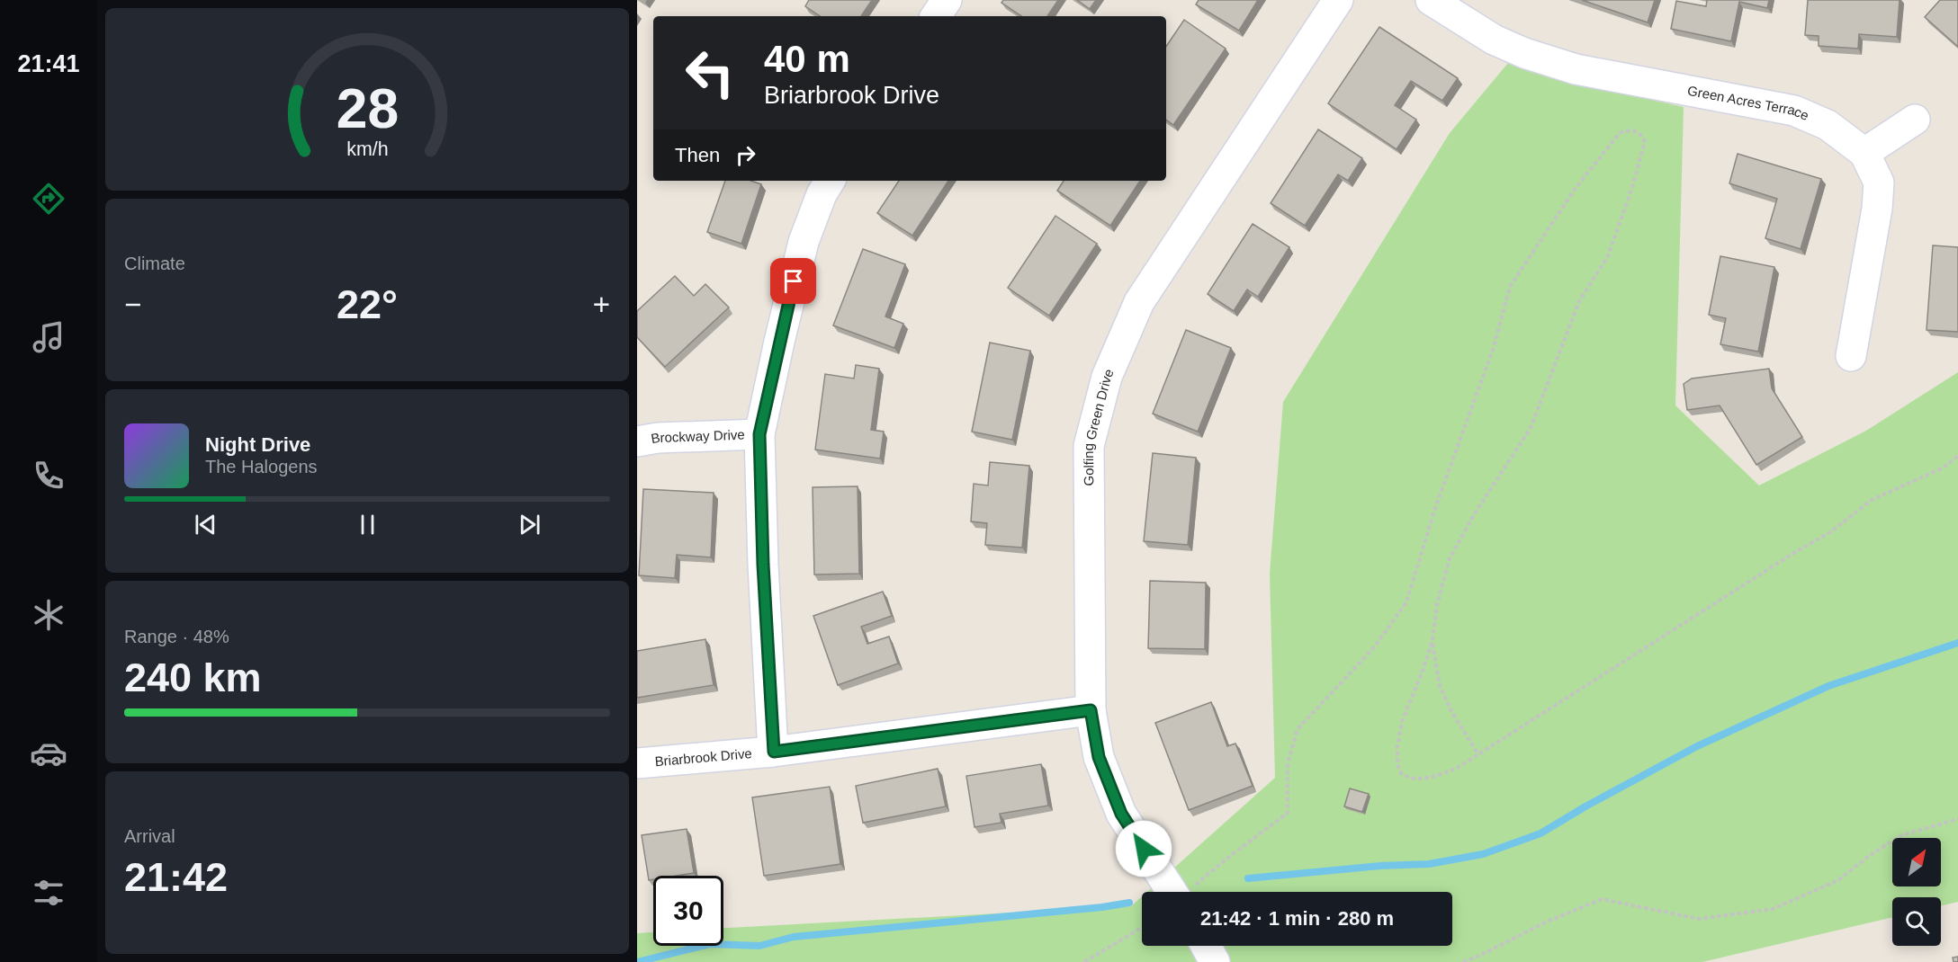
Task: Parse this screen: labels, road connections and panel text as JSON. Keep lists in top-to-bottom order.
{
  "streets": {
    "street": [
      "Green Acres Terrace",
      "Golfing Green Drive",
      "Brockway Drive",
      "Briarbrook Drive"
    ]
  },
  "crossings": [
    ["Golfing Green Drive", "Briarbrook Drive"]
  ],
  "north": "top right",
  "page": {
    "tabs": "21:41",
    "turn": ["40 m", "Briarbrook Drive"],
    "then": "Then",
    "tile": [
      "Climate",
      ["Range · 48%", "240 km"],
      ["Arrival", "21:42"]
    ],
    "heat": ["−", "22°", "+"],
    "song": ["Night Drive", "The Halogens"],
    "limit": "30",
    "trip": "21:42 · 1 min · 280 m",
    "gauge": ["28", "km/h"]
  }
}
